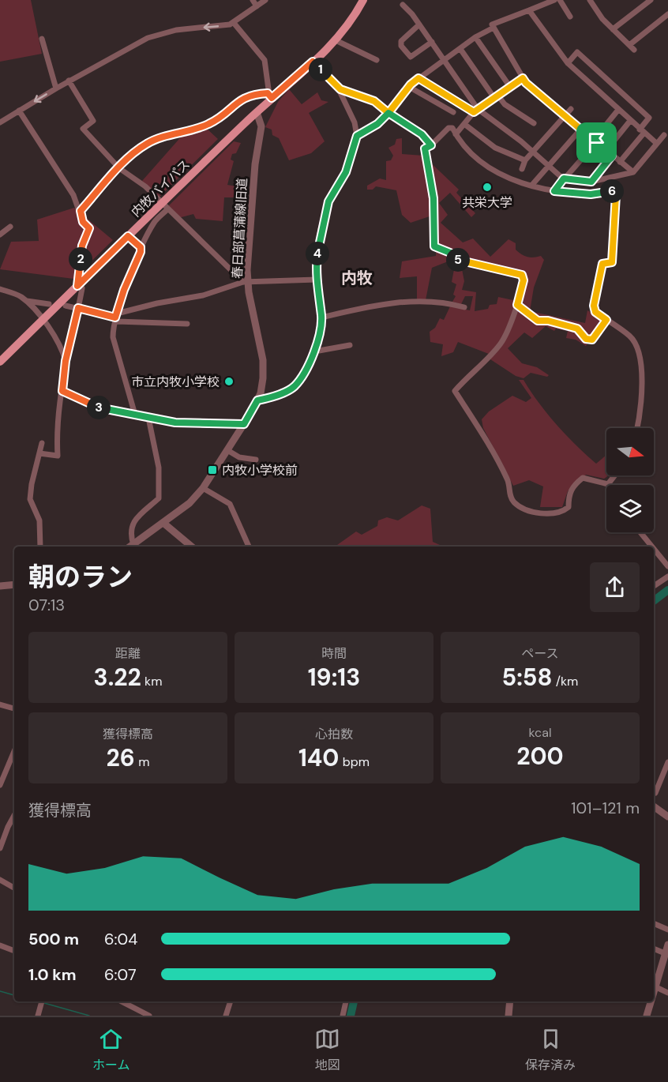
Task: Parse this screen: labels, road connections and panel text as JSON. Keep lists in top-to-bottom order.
{
  "streets": {
    "main road": ["内牧バイパス"],
    "street": ["春日部菖蒲線旧道"]
  },
  "crossings": [
    ["内牧バイパス", "春日部菖蒲線旧道"]
  ],
  "districts": ["内牧"],
  "places": {
    "other": ["共栄大学", "市立内牧小学校"],
    "transit": ["内牧小学校前"]
  },
  "north": "right",
  "page": {
    "pins": [
      "1",
      "6",
      "4",
      "2",
      "5",
      "3"
    ],
    "heading": ["朝のラン", "07:13"],
    "stats": [
      ["距離", "3.22 km"],
      ["時間", "19:13"],
      ["ペース", "5:58 /km"],
      ["獲得標高", "26 m"],
      ["心拍数", "140 bpm"],
      ["kcal", "200"]
    ],
    "chart": ["獲得標高", "101–121 m"],
    "list": [
      {
        "name": "500 m",
        "note": "6:04"
      },
      {
        "name": "1.0 km",
        "note": "6:07"
      }
    ],
    "tabs": ["ホーム", "地図", "保存済み"]
  }
}
